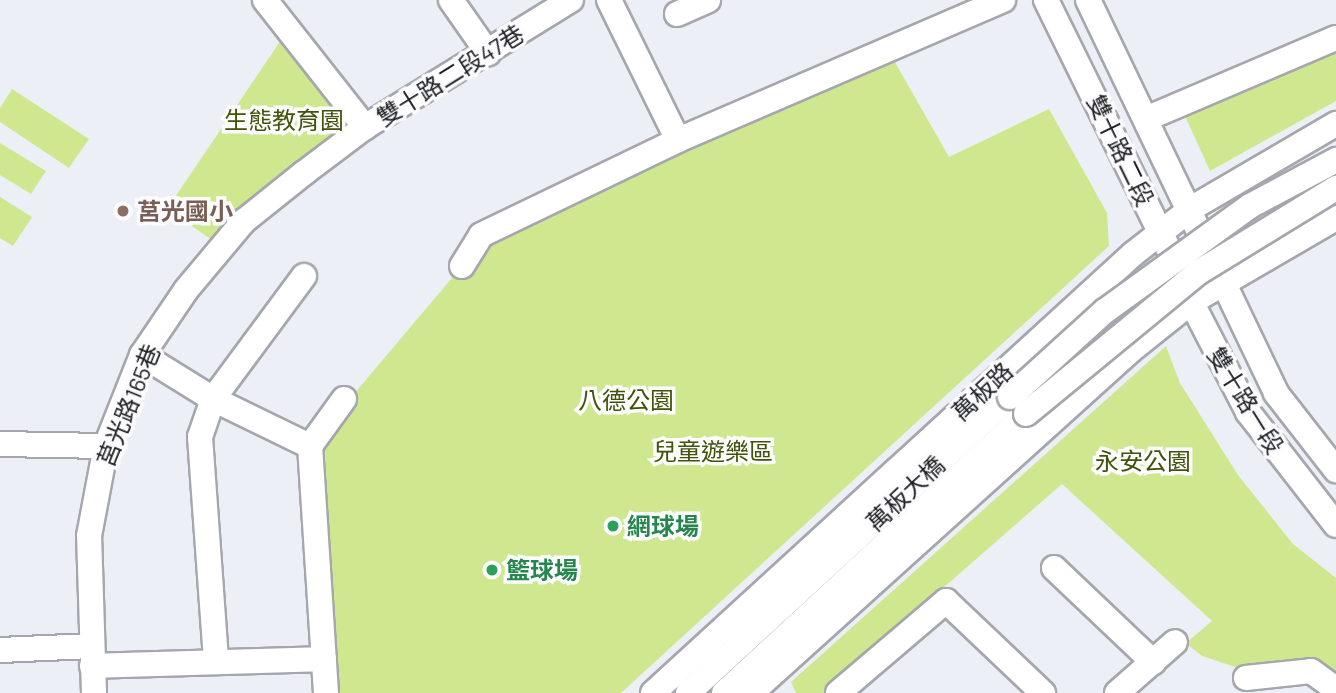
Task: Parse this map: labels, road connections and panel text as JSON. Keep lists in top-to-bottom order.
{
  "streets": {
    "street": [
      "雙十路二段47巷",
      "雙十路二段",
      "萬板路",
      "雙十路一段",
      "莒光路165巷",
      "萬板大橋"
    ]
  },
  "crossings": [
    ["雙十路二段47巷", "莒光路165巷"],
    ["雙十路二段", "萬板路"],
    ["雙十路二段", "雙十路一段"]
  ],
  "parks": [
    "生態教育園",
    "八德公園",
    "兒童遊樂區",
    "永安公園"
  ],
  "places": ["莒光國小", "網球場", "籃球場"]
}
